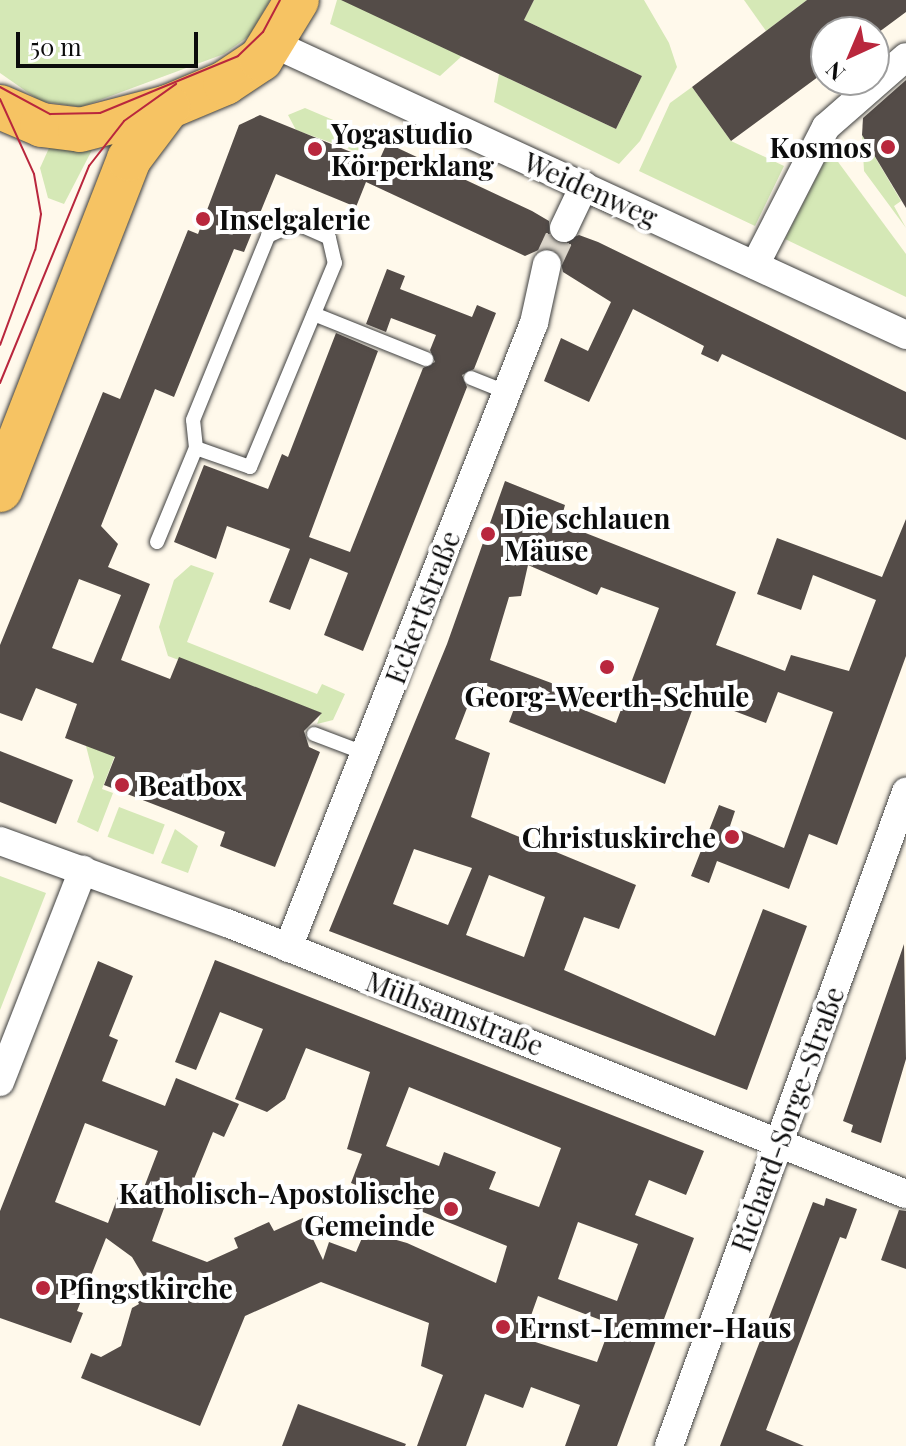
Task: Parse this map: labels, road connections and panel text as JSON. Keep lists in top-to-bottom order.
{
  "streets": {
    "street": [
      "Weidenweg",
      "Eckertstraße",
      "Mühsamstraße",
      "Richard-Sorge-Straße"
    ]
  },
  "crossings": [
    ["Eckertstraße", "Mühsamstraße"],
    ["Mühsamstraße", "Richard-Sorge-Straße"]
  ],
  "places": [
    "Kosmos",
    "Yogastudio Körperklang",
    "Inselgalerie",
    "Die schlauen Mäuse",
    "Georg-Weerth-Schule",
    "Beatbox",
    "Christuskirche",
    "Katholisch-Apostolische Gemeinde",
    "Pfingstkirche",
    "Ernst-Lemmer-Haus"
  ],
  "scale_bar": "50 m",
  "north": "bottom left"
}
